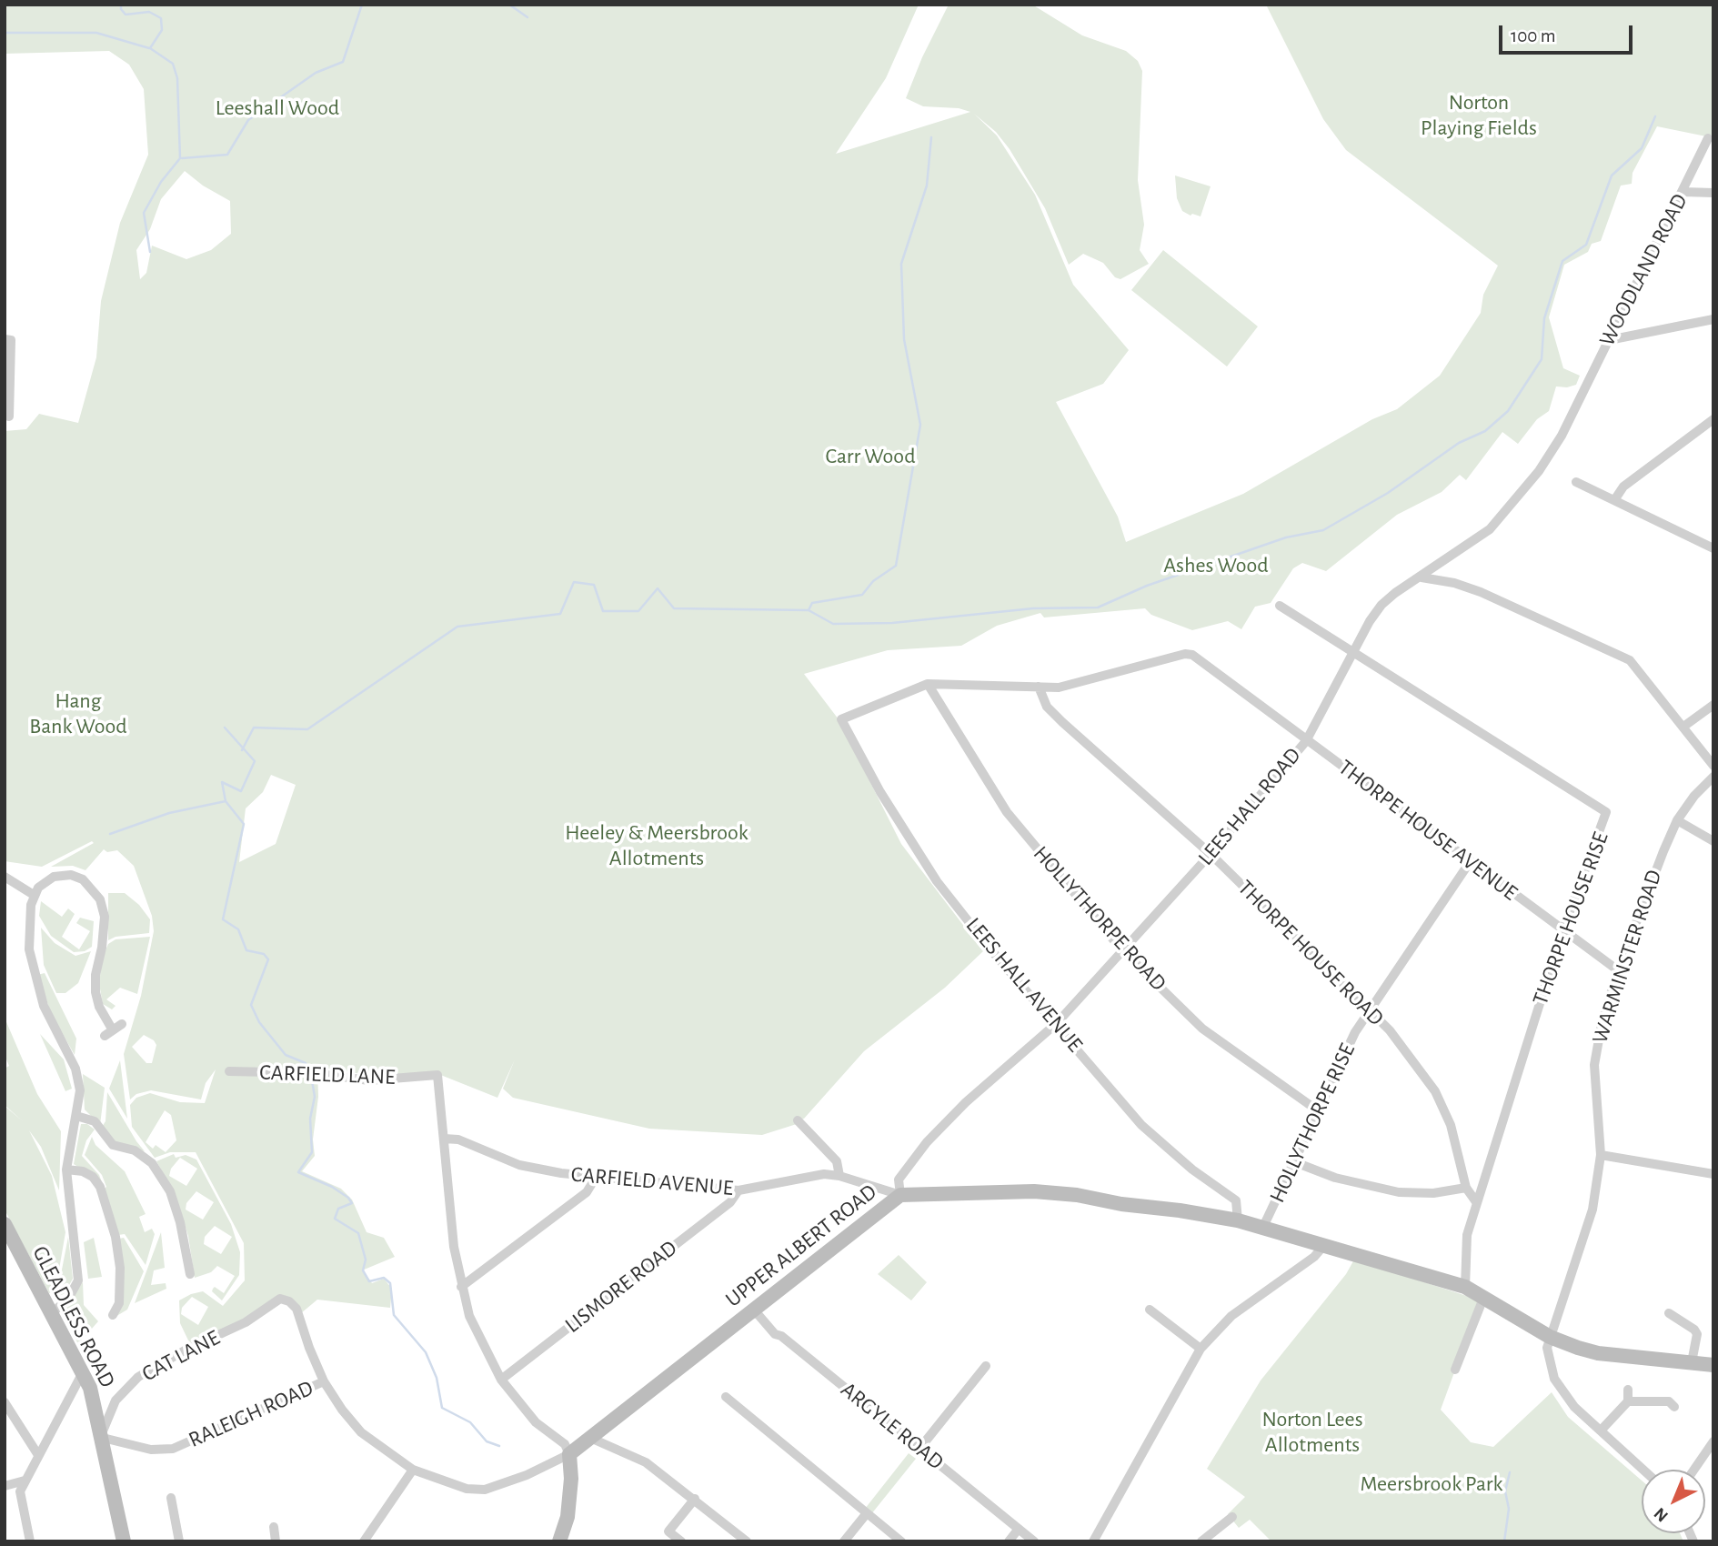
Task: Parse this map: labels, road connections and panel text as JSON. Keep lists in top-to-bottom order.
{
  "streets": {
    "street": [
      "WOODLAND ROAD",
      "LEES HALL ROAD",
      "THORPE HOUSE AVENUE",
      "HOLLYTHORPE ROAD",
      "THORPE HOUSE RISE",
      "THORPE HOUSE ROAD",
      "WARMINSTER ROAD",
      "LEES HALL AVENUE",
      "CARFIELD LANE",
      "HOLLYTHORPE RISE",
      "CARFIELD AVENUE",
      "UPPER ALBERT ROAD",
      "LISMORE ROAD",
      "GLEADLESS ROAD",
      "CAT LANE",
      "RALEIGH ROAD",
      "ARGYLE ROAD"
    ]
  },
  "crossings": [
    ["WOODLAND ROAD", "LEES HALL ROAD"],
    ["LEES HALL ROAD", "THORPE HOUSE AVENUE"],
    ["LEES HALL ROAD", "HOLLYTHORPE ROAD"],
    ["LEES HALL ROAD", "THORPE HOUSE RISE"],
    ["LEES HALL ROAD", "THORPE HOUSE ROAD"],
    ["LEES HALL ROAD", "LEES HALL AVENUE"],
    ["LEES HALL ROAD", "CARFIELD AVENUE"],
    ["LEES HALL ROAD", "UPPER ALBERT ROAD"],
    ["THORPE HOUSE AVENUE", "HOLLYTHORPE ROAD"],
    ["THORPE HOUSE AVENUE", "THORPE HOUSE RISE"],
    ["THORPE HOUSE AVENUE", "THORPE HOUSE ROAD"],
    ["THORPE HOUSE AVENUE", "WARMINSTER ROAD"],
    ["THORPE HOUSE AVENUE", "LEES HALL AVENUE"],
    ["THORPE HOUSE AVENUE", "HOLLYTHORPE RISE"],
    ["HOLLYTHORPE ROAD", "HOLLYTHORPE RISE"],
    ["THORPE HOUSE RISE", "THORPE HOUSE ROAD"],
    ["THORPE HOUSE RISE", "UPPER ALBERT ROAD"],
    ["THORPE HOUSE ROAD", "HOLLYTHORPE RISE"],
    ["WARMINSTER ROAD", "UPPER ALBERT ROAD"],
    ["LEES HALL AVENUE", "UPPER ALBERT ROAD"],
    ["CARFIELD LANE", "CARFIELD AVENUE"],
    ["HOLLYTHORPE RISE", "UPPER ALBERT ROAD"],
    ["CARFIELD AVENUE", "UPPER ALBERT ROAD"],
    ["CARFIELD AVENUE", "LISMORE ROAD"],
    ["UPPER ALBERT ROAD", "ARGYLE ROAD"],
    ["GLEADLESS ROAD", "CAT LANE"],
    ["GLEADLESS ROAD", "RALEIGH ROAD"],
    ["CAT LANE", "RALEIGH ROAD"]
  ],
  "parks": [
    "Norton Playing Fields",
    "Leeshall Wood",
    "Carr Wood",
    "Ashes Wood",
    "Hang Bank Wood",
    "Heeley & Meersbrook Allotments",
    "Norton Lees Allotments",
    "Meersbrook Park"
  ],
  "scale_bar": "100 m",
  "north": "bottom left"
}
